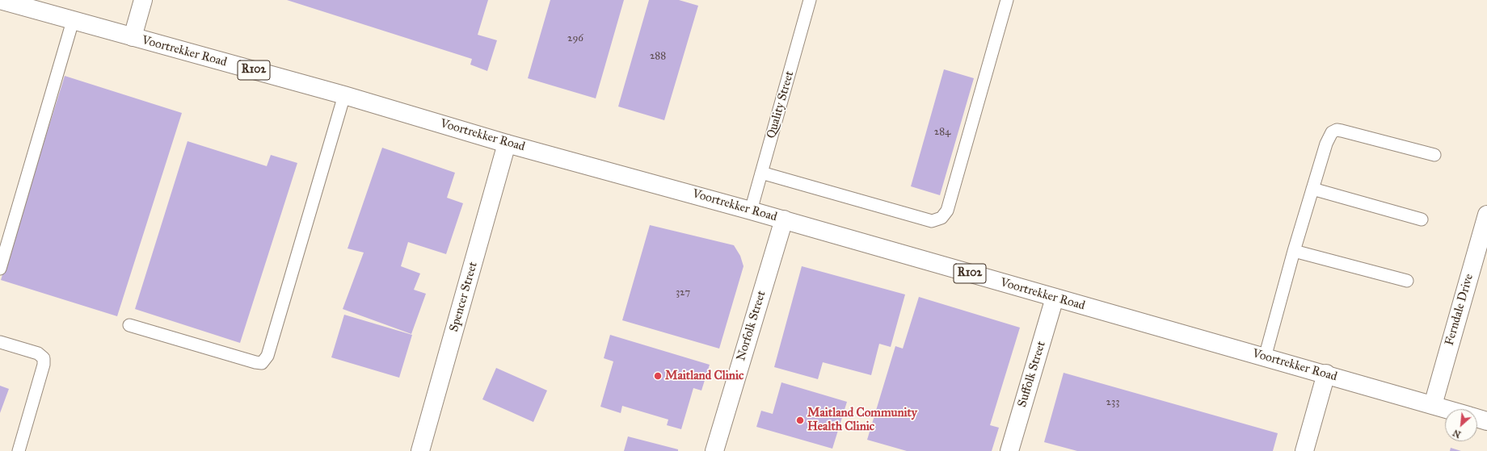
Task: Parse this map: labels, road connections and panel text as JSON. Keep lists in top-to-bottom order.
{
  "streets": {
    "main road": [
      "Voortrekker Road",
      "R102",
      "Spencer Street",
      "Ferndale Drive",
      "Norfolk Street",
      "Suffolk Street"
    ],
    "lane": ["Quality Street"]
  },
  "crossings": [
    ["Voortrekker Road", "Quality Street"],
    ["Voortrekker Road", "Spencer Street"],
    ["Voortrekker Road", "Ferndale Drive"],
    ["Voortrekker Road", "Norfolk Street"],
    ["Voortrekker Road", "Suffolk Street"]
  ],
  "places": ["Maitland Clinic", "Maitland Community Health Clinic"],
  "house_numbers": [
    "296",
    "288",
    "284",
    "327",
    "233"
  ],
  "north": "bottom left"
}
